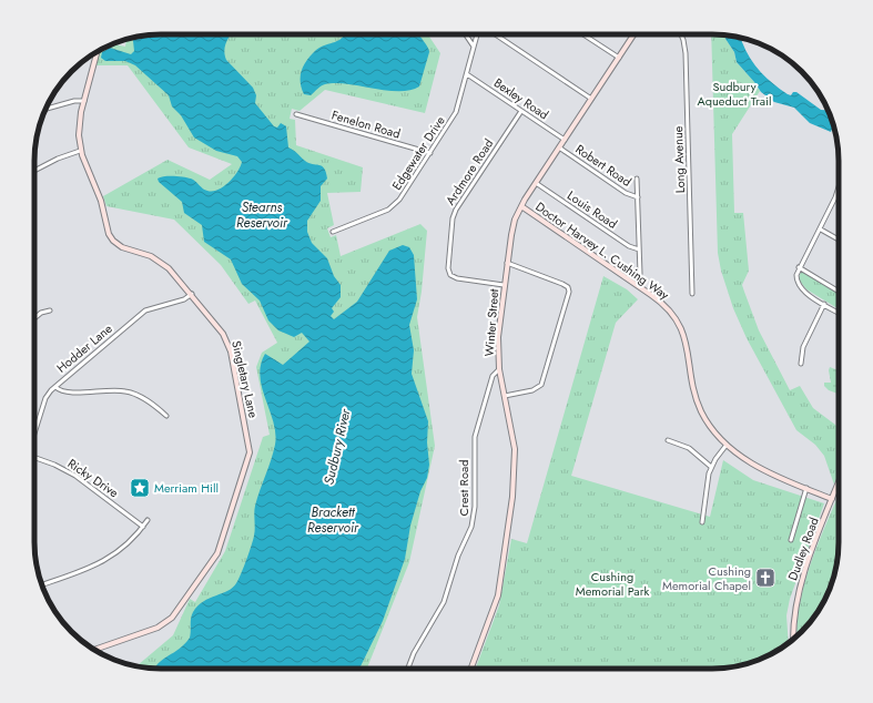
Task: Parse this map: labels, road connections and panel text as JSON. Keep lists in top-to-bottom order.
{
  "streets": {
    "street": [
      "Bexley Road",
      "Fenelon Road",
      "Edgewater Drive",
      "Long Avenue",
      "Robert Road",
      "Ardmore Road",
      "Louis Road",
      "Doctor Harvey L. Cushing Way",
      "Winter Street",
      "Hodder Lane",
      "Singletary Lane",
      "Ricky Drive",
      "Crest Road",
      "Dudley Road"
    ]
  },
  "crossings": [
    ["Bexley Road", "Edgewater Drive"],
    ["Bexley Road", "Ardmore Road"],
    ["Bexley Road", "Winter Street"],
    ["Fenelon Road", "Edgewater Drive"],
    ["Robert Road", "Winter Street"],
    ["Ardmore Road", "Winter Street"],
    ["Louis Road", "Winter Street"],
    ["Doctor Harvey L. Cushing Way", "Winter Street"],
    ["Doctor Harvey L. Cushing Way", "Dudley Road"],
    ["Winter Street", "Crest Road"],
    ["Hodder Lane", "Singletary Lane"]
  ],
  "water": ["Stearns Reservoir", "Sudbury River", "Brackett Reservoir"],
  "parks": ["Sudbury Aqueduct Trail", "Cushing Memorial Park"],
  "places": {
    "place": ["Merriam Hill"],
    "church": ["Cushing Memorial Chapel"]
  }
}
